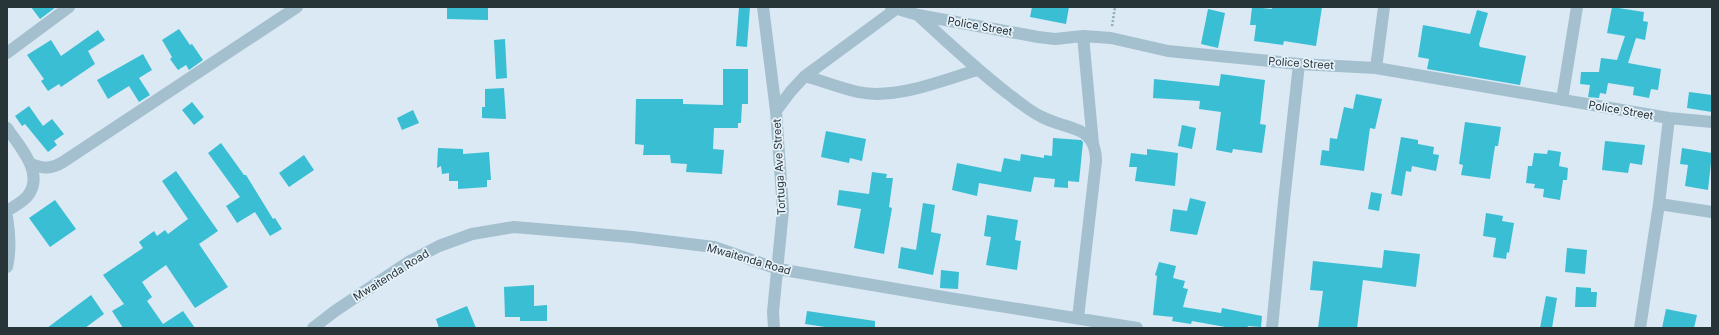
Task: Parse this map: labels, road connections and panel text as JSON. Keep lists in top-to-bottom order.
{
  "streets": {
    "street": ["Police Street", "Tortuga Ave Street", "Mwaitenda Road"]
  },
  "crossings": [
    ["Tortuga Ave Street", "Mwaitenda Road"]
  ]
}
